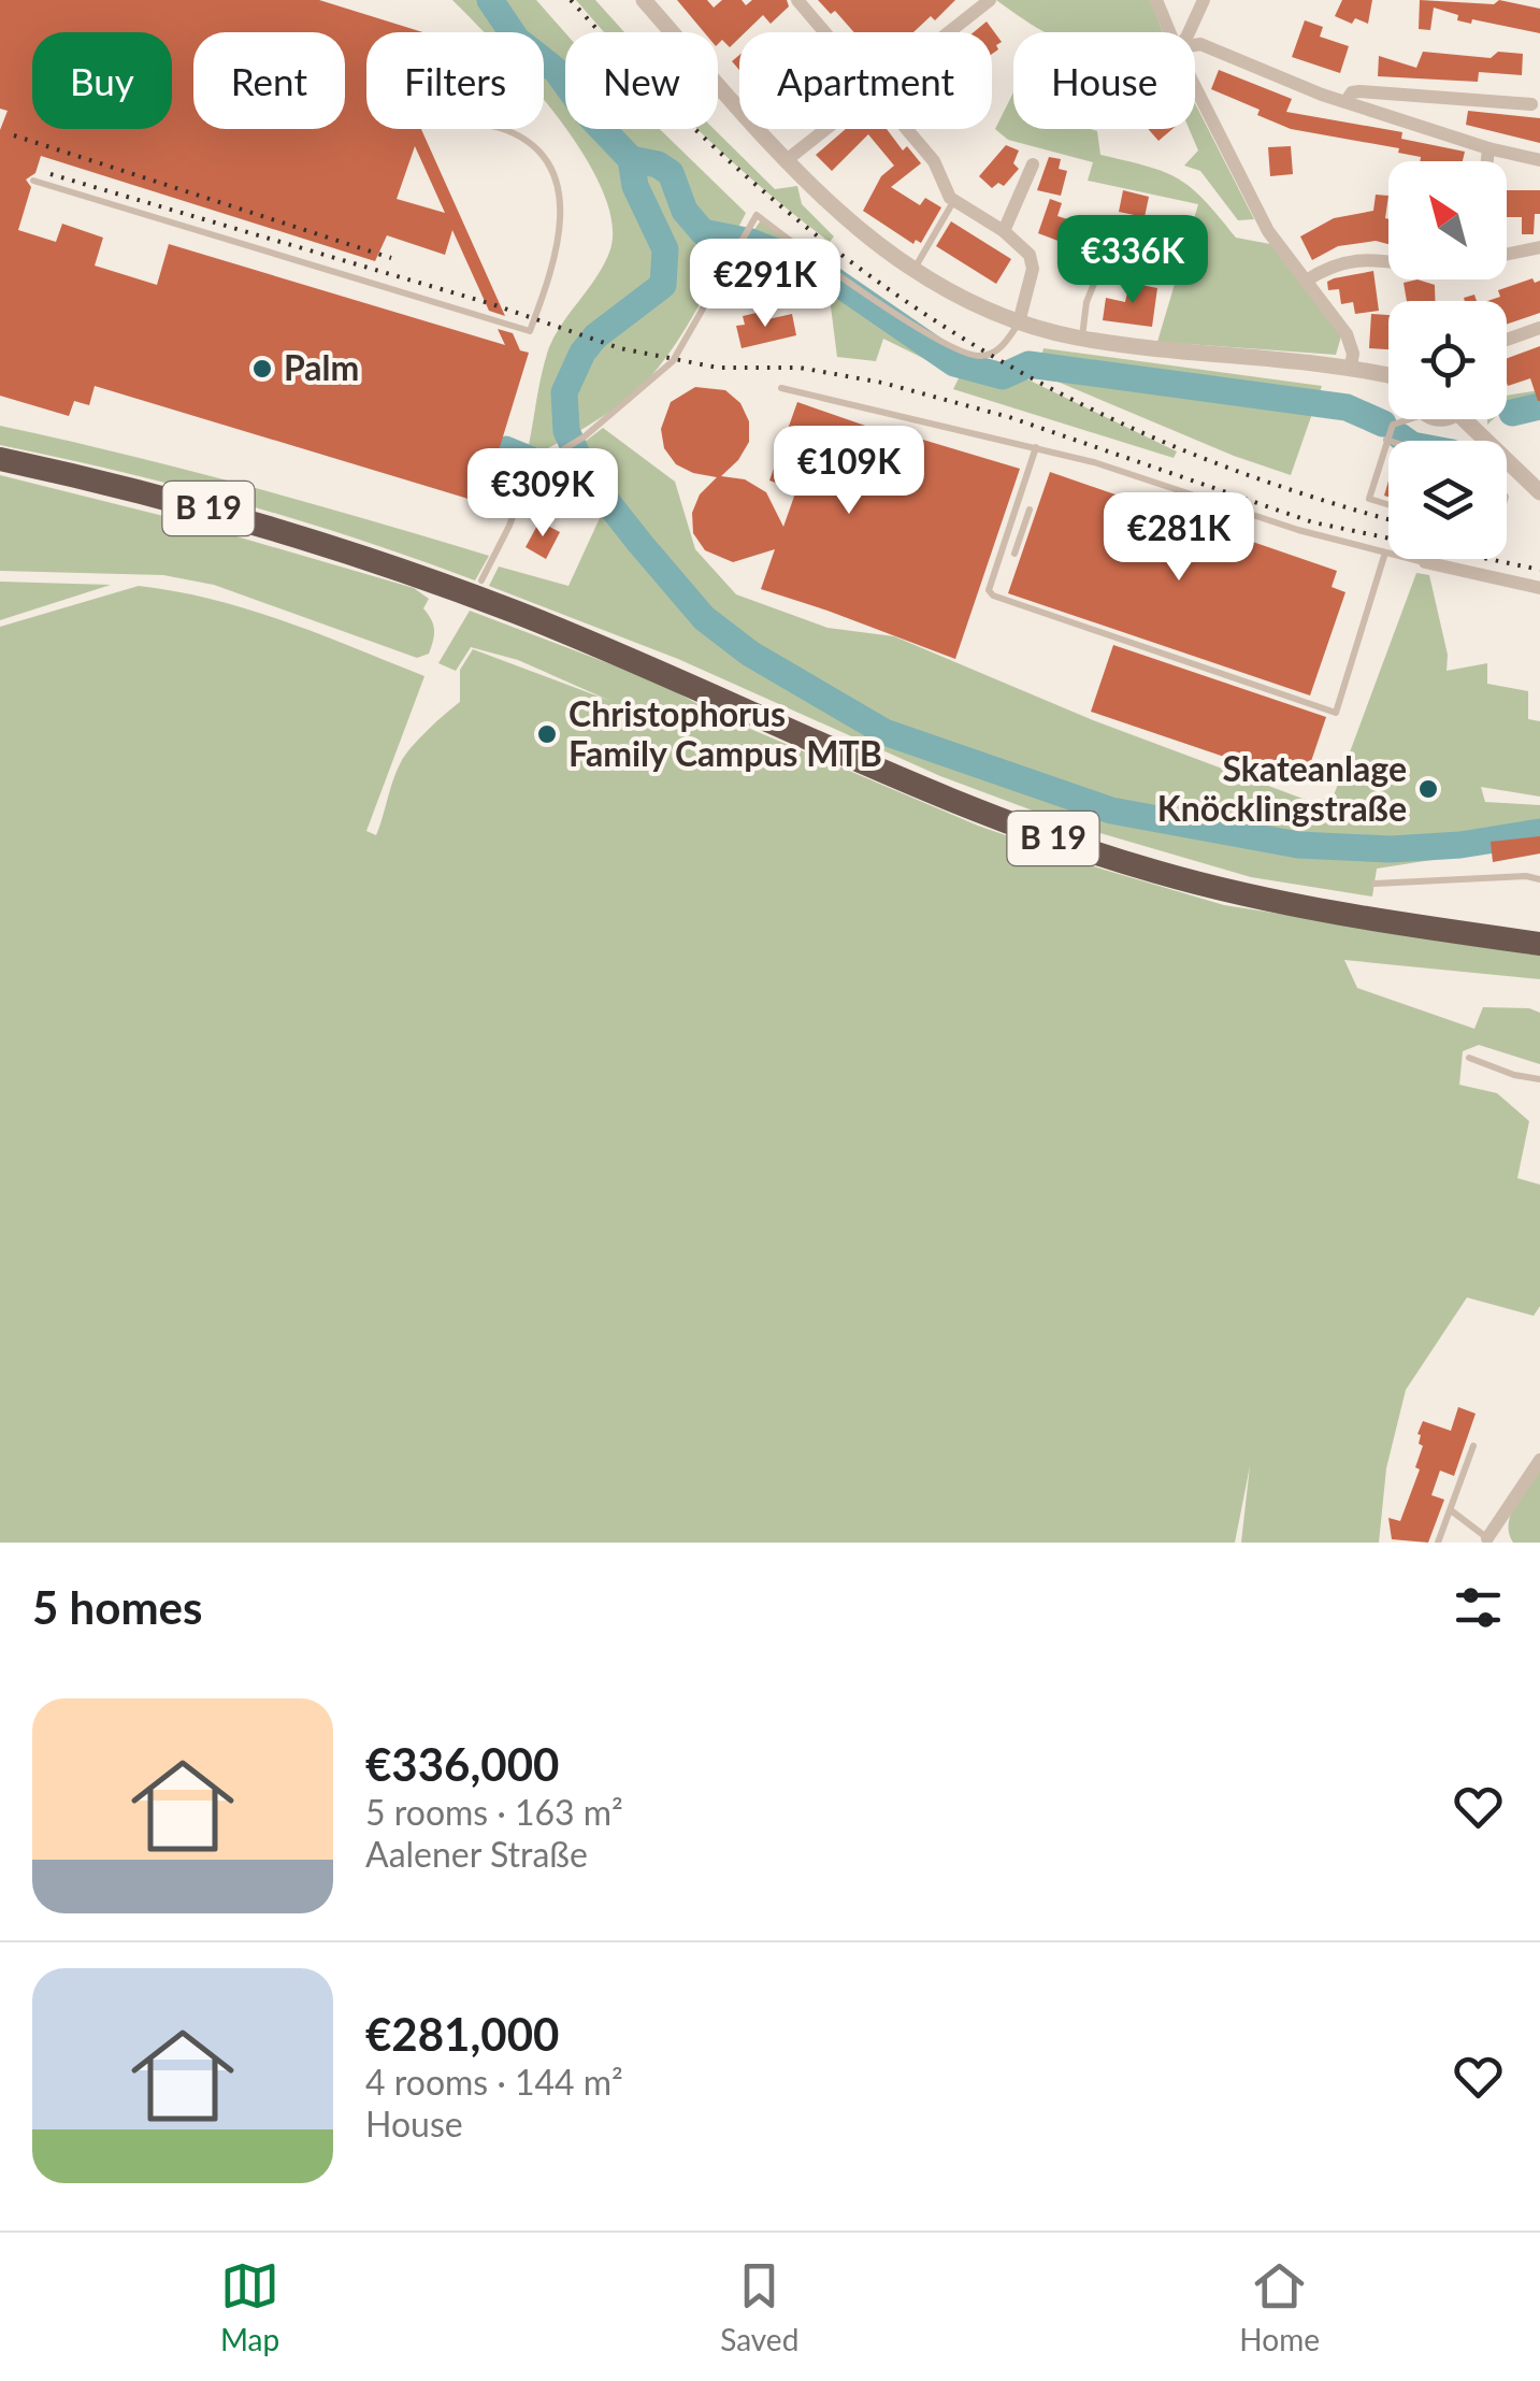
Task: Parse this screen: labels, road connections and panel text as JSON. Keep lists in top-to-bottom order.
{
  "streets": {
    "highway": ["B 19"]
  },
  "places": ["Palm", "Christophorus Family Campus MTB", "Skateanlage Knöcklingstraße"],
  "north": "top left",
  "page": {
    "chip": [
      "Buy",
      "Rent",
      "Filters",
      "New",
      "Apartment",
      "House"
    ],
    "price": [
      "€336K",
      "€291K",
      "€109K",
      "€309K",
      "€281K"
    ],
    "heading": "5 homes",
    "list": [
      {
        "name": "€336,000",
        "note": "5 rooms · 163 m² · Aalener Straße"
      },
      {
        "name": "€281,000",
        "note": "4 rooms · 144 m² · House"
      }
    ],
    "tabs": ["Map", "Saved", "Home"]
  }
}
